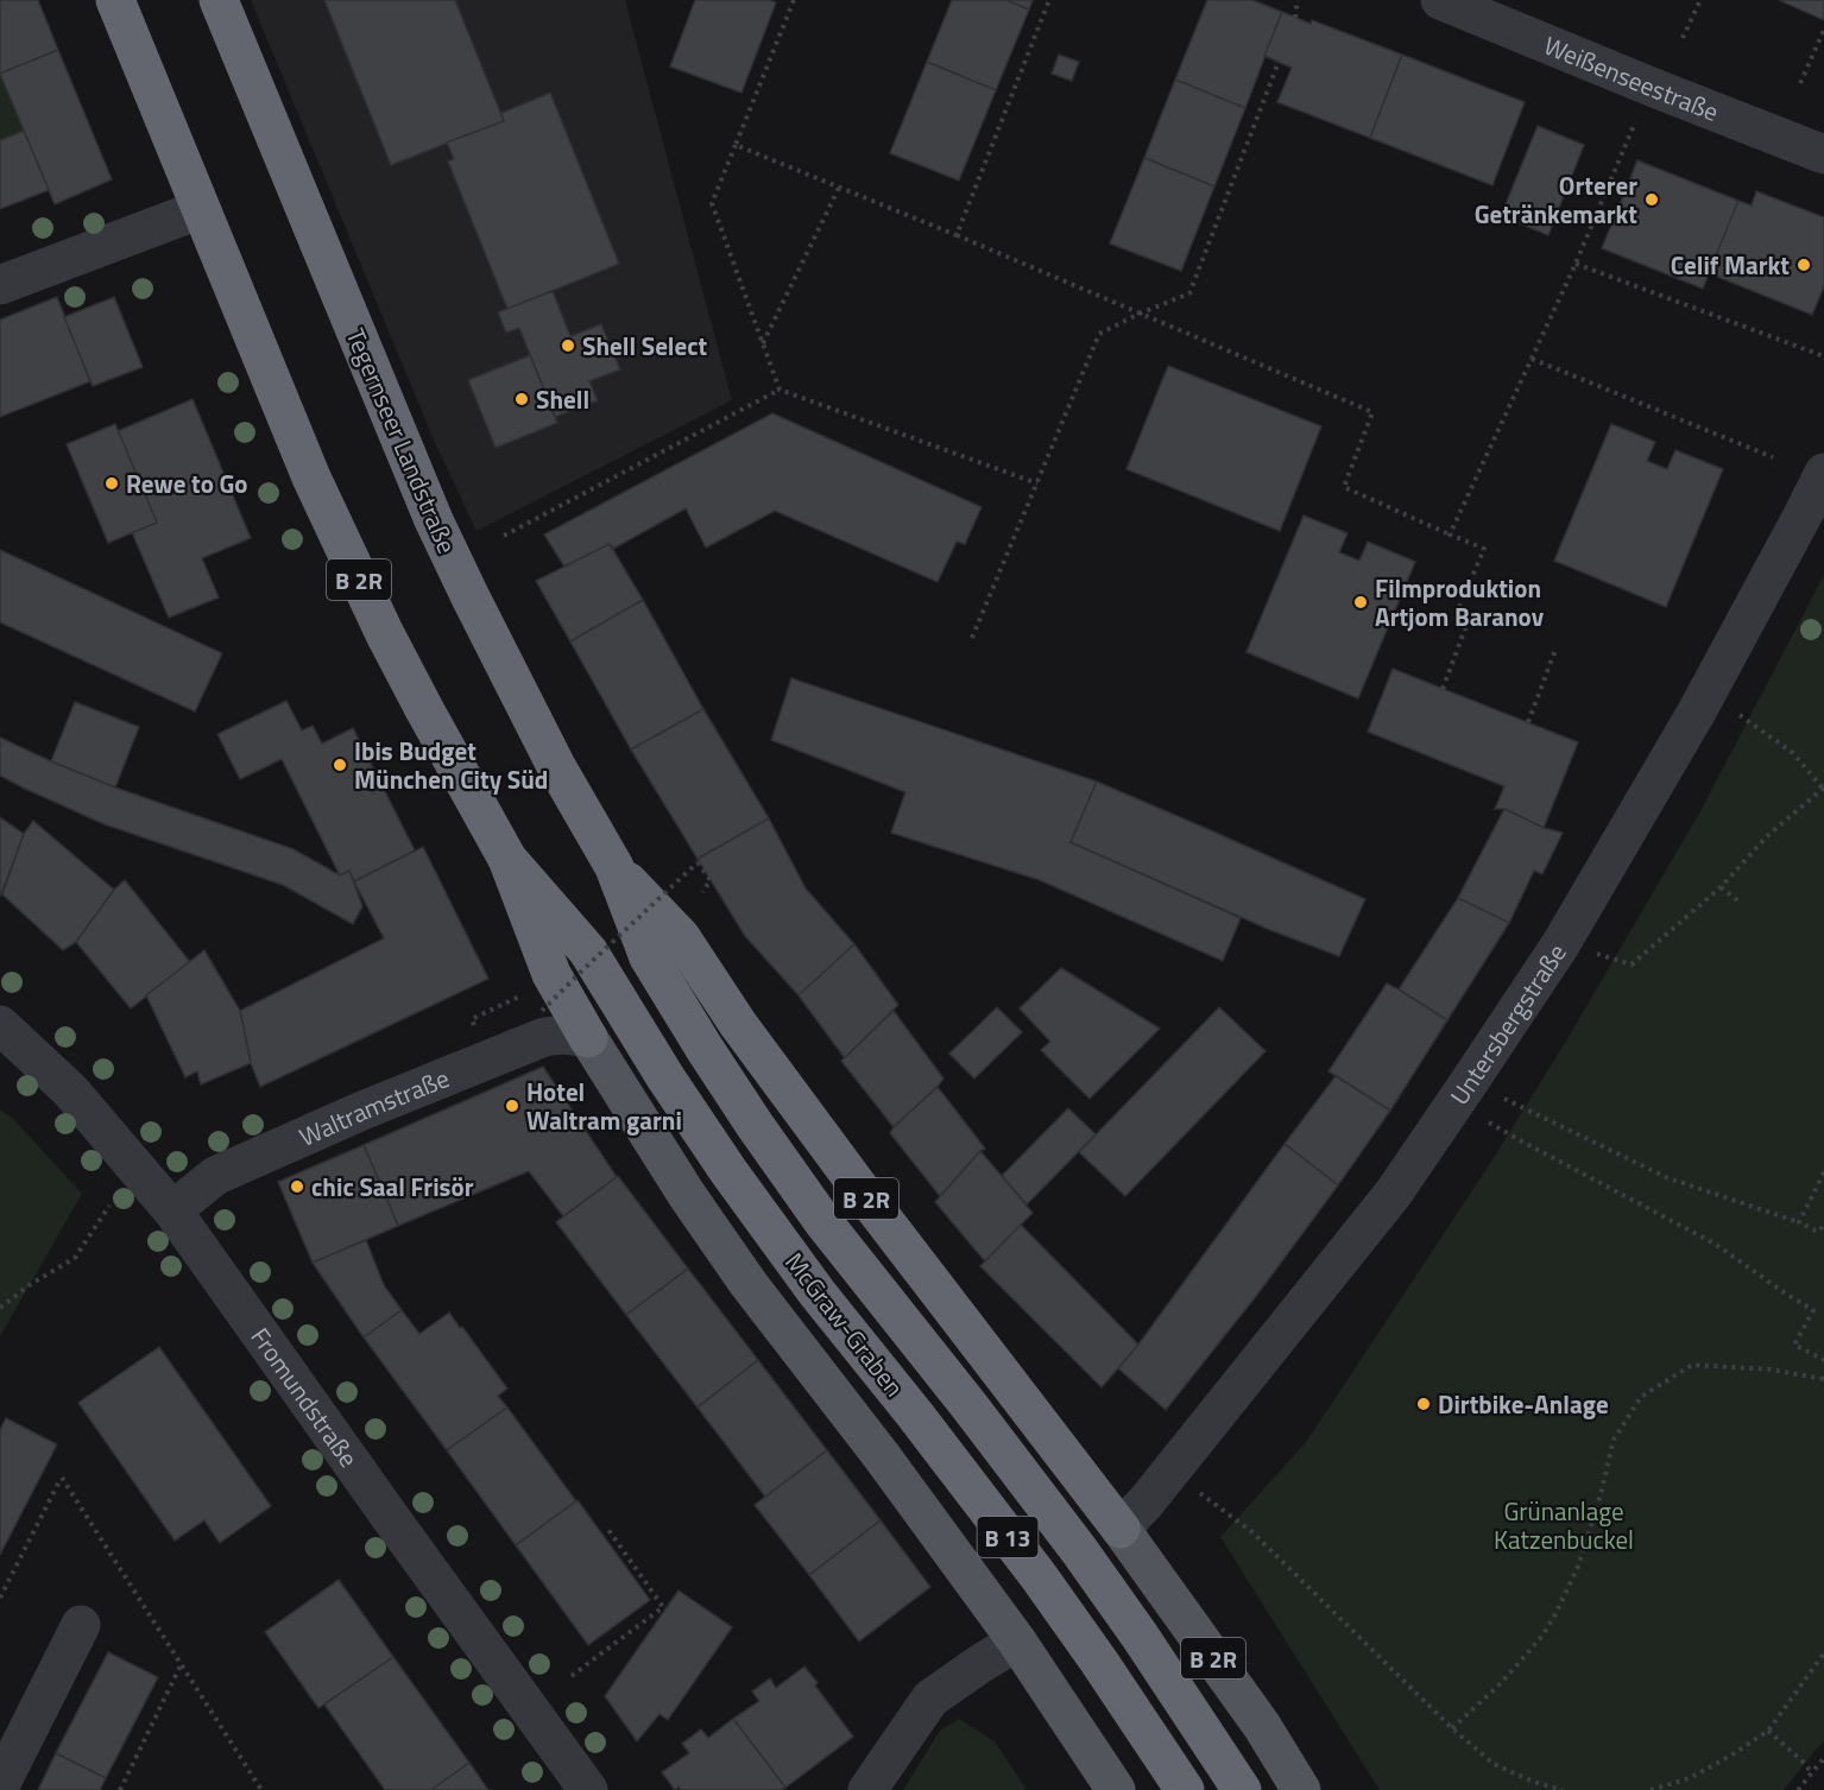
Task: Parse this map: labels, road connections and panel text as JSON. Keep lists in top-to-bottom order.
{
  "streets": {
    "highway": [
      "Tegernseer Landstraße",
      "B 2R",
      "McGraw-Graben",
      "B 13"
    ],
    "street": [
      "Weißenseestraße",
      "Untersbergstraße",
      "Waltramstraße",
      "Fromundstraße"
    ]
  },
  "crossings": [
    ["Tegernseer Landstraße", "B 2R"],
    ["Tegernseer Landstraße", "McGraw-Graben"],
    ["B 2R", "Untersbergstraße"],
    ["B 2R", "Waltramstraße"],
    ["B 2R", "McGraw-Graben"],
    ["Waltramstraße", "Fromundstraße"]
  ],
  "parks": ["Grünanlage Katzenbuckel"],
  "places": [
    "Orterer Getränkemarkt",
    "Celif Markt",
    "Shell Select",
    "Shell",
    "Rewe to Go",
    "Filmproduktion Artjom Baranov",
    "Ibis Budget München City Süd",
    "Hotel Waltram garni",
    "chic Saal Frisör",
    "Dirtbike-Anlage"
  ]
}
